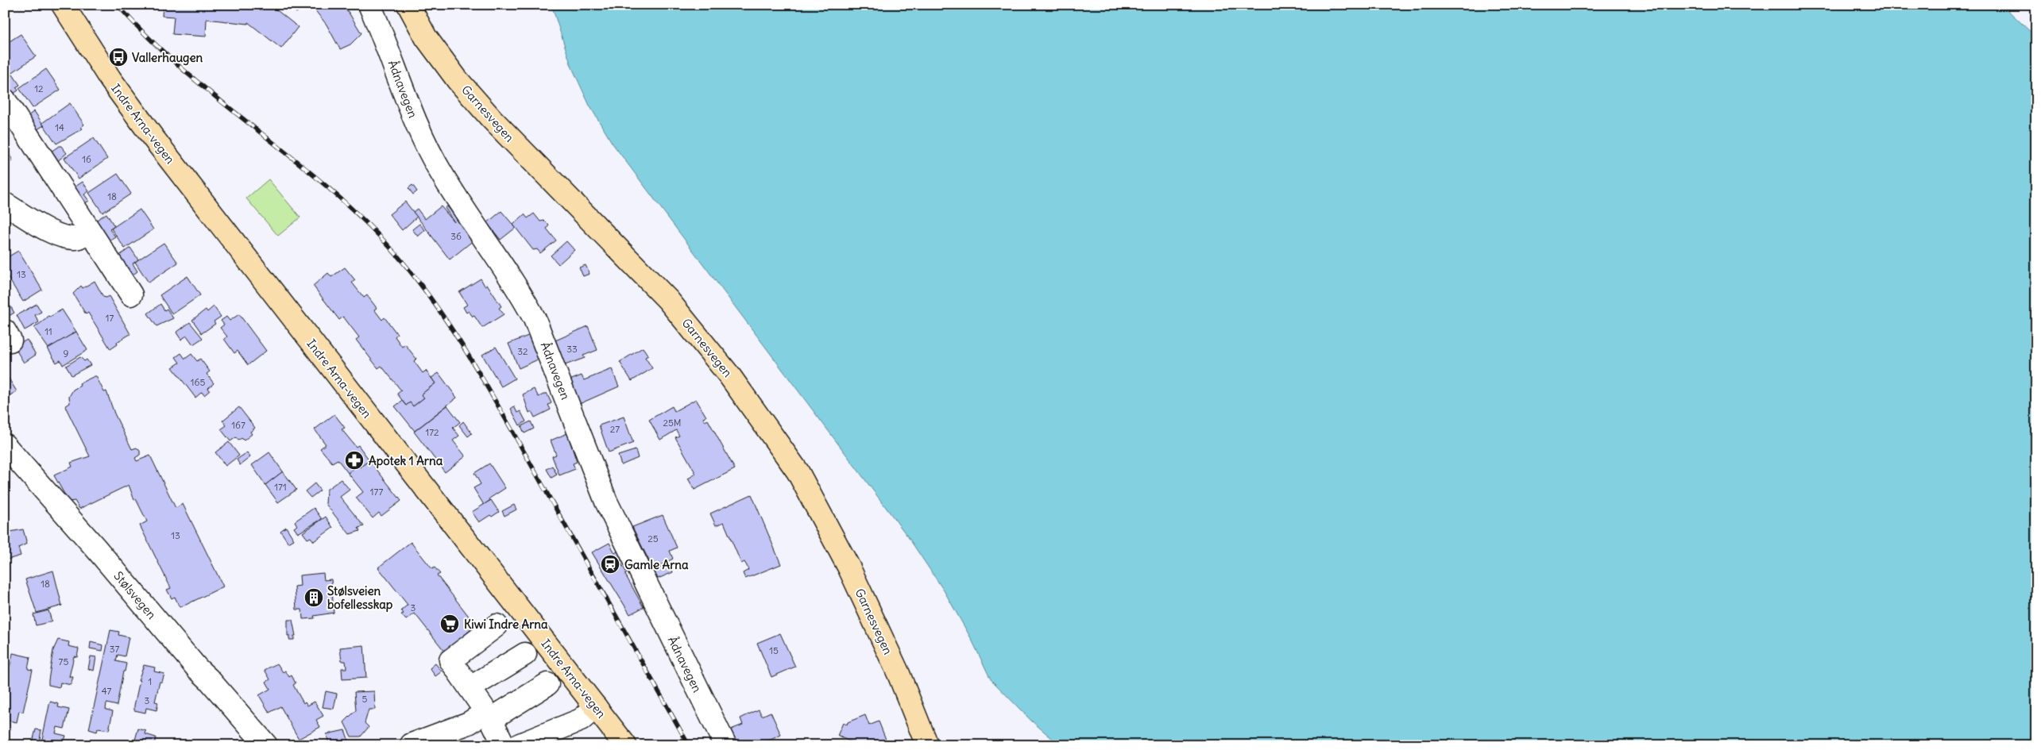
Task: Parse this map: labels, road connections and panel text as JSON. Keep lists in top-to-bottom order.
{
  "streets": {
    "main road": ["Garnesvegen", "Indre Arna-vegen"],
    "street": ["Ådnavegen", "Stølsvegen"]
  },
  "places": {
    "bus stop": ["Vallerhaugen"],
    "pharmacy": ["Apotek 1 Arna"],
    "station": ["Gamle Arna"],
    "building": ["Stølsveien bofellesskap"],
    "supermarket": ["Kiwi Indre Arna"]
  },
  "house_numbers": [
    "12",
    "14",
    "16",
    "18",
    "36",
    "13",
    "17",
    "11",
    "33",
    "32",
    "9",
    "165",
    "25M",
    "167",
    "27",
    "172",
    "171",
    "177",
    "13",
    "25",
    "18",
    "3",
    "37",
    "15",
    "75",
    "1",
    "47",
    "5",
    "3"
  ]
}
